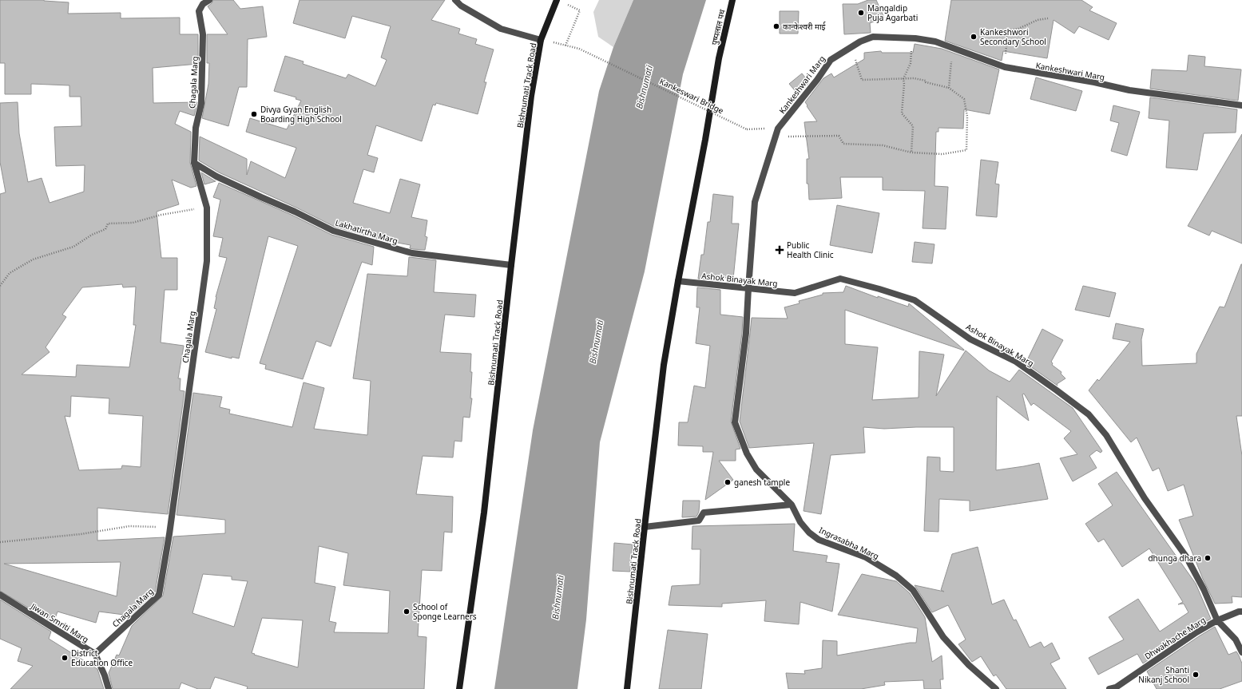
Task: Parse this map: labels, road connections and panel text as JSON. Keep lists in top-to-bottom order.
{
  "streets": {
    "main road": ["पुष्पलाल पथ", "Bishnumati Track Road"],
    "street": [
      "Kankeshwari Marg",
      "Chagala Marg",
      "Lakhatirtha Marg",
      "Ashok Binayak Marg",
      "Ingrasabha Marg",
      "Jiwan Smriti Marg",
      "Dhwakhache Marg"
    ],
    "path": ["Kankeswari Bridge"]
  },
  "crossings": [
    ["पुष्पलाल पथ", "Bishnumati Track Road"],
    ["Kankeshwari Marg", "Kankeswari Bridge"],
    ["Kankeshwari Marg", "Ashok Binayak Marg"],
    ["Kankeshwari Marg", "Ingrasabha Marg"],
    ["Chagala Marg", "Lakhatirtha Marg"],
    ["Chagala Marg", "Jiwan Smriti Marg"],
    ["Bishnumati Track Road", "Lakhatirtha Marg"],
    ["Bishnumati Track Road", "Ashok Binayak Marg"],
    ["Ashok Binayak Marg", "Ingrasabha Marg"],
    ["Ashok Binayak Marg", "Dhwakhache Marg"]
  ],
  "water": ["Bishnumati"],
  "places": {
    "other": [
      "Mangaldip Puja Agarbati",
      "कान्केश्वरी माई",
      "Kankeshwori Secondary School",
      "Divya Gyan English Boarding High School",
      "ganesh tample",
      "dhunga dhara",
      "School of Sponge Learners",
      "District Education Office",
      "Shanti Nikanj School"
    ],
    "health": ["Public Health Clinic"]
  }
}
